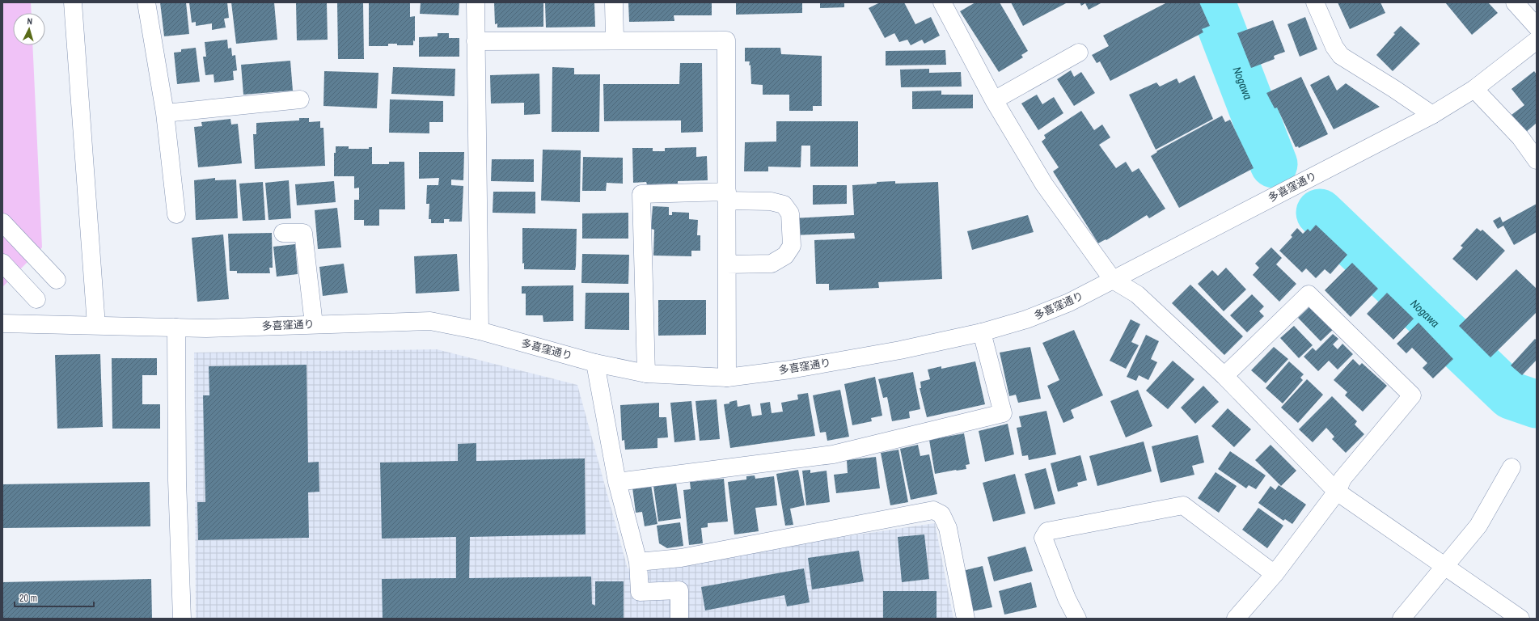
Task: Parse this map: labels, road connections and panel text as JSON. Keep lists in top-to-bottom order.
{
  "streets": {
    "street": ["多喜窪通り"]
  },
  "water": ["Nogawa"],
  "scale_bar": "20 m",
  "north": "top"
}
